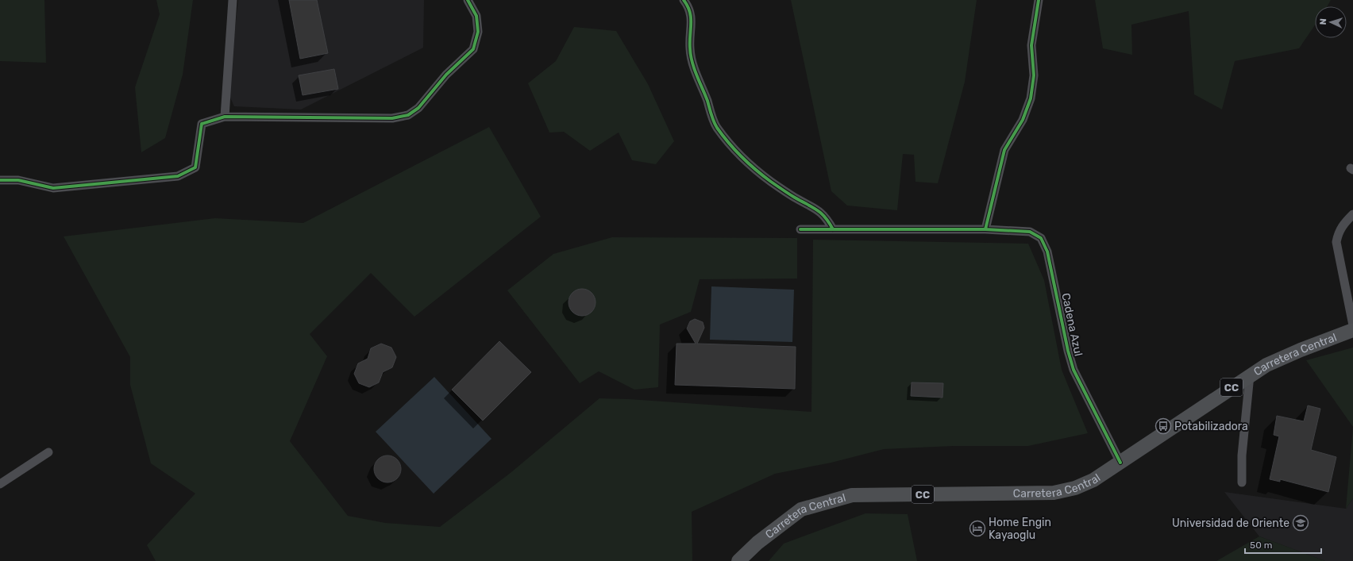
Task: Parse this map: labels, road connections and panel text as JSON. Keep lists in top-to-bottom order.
{
  "streets": {
    "main road": ["Carretera Central", "CC"],
    "street": ["Cadena Azul"]
  },
  "crossings": [
    ["Cadena Azul", "Carretera Central"]
  ],
  "places": {
    "bus stop": ["Potabilizadora"],
    "school or university": ["Universidad de Oriente"],
    "hotel": ["Home Engin Kayaoglu"]
  },
  "scale_bar": "50 m",
  "north": "left"
}
